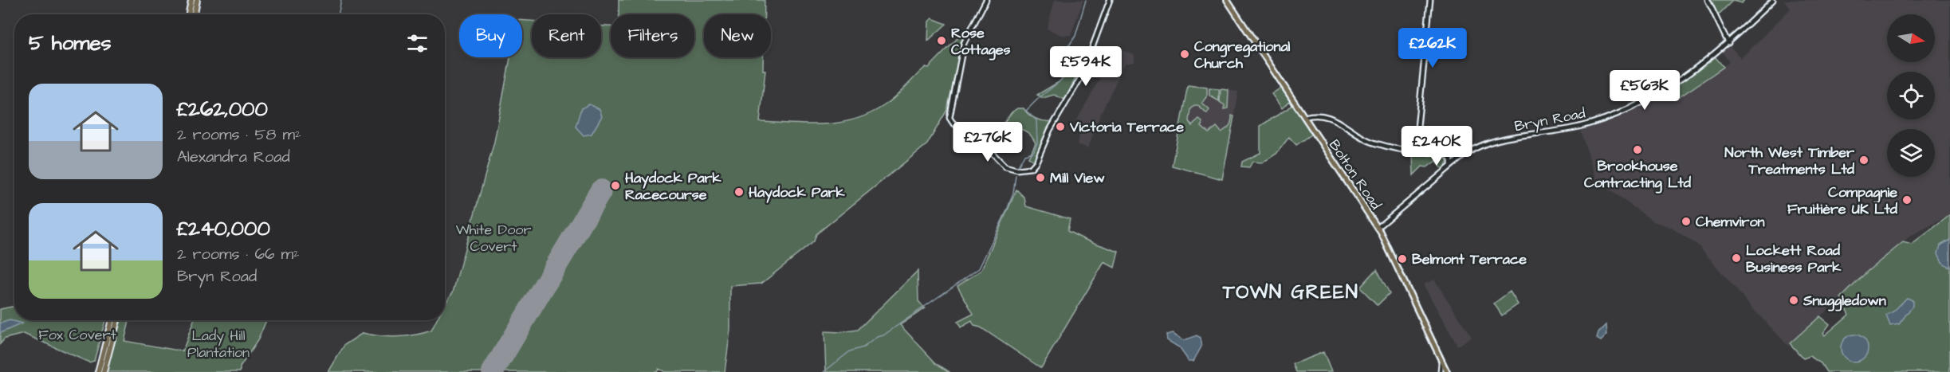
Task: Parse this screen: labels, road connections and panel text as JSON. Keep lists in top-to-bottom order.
{
  "streets": {
    "main road": ["Bryn Road", "Bolton Road"]
  },
  "crossings": [
    ["Bryn Road", "Bolton Road"]
  ],
  "districts": ["TOWN GREEN"],
  "parks": ["White Door Covert", "Fox Covert", "Lady Hill Plantation"],
  "places": [
    "Rose Cottages",
    "Congregational Church",
    "Victoria Terrace",
    "Brookhouse Contracting Ltd",
    "North West Timber Treatments Ltd",
    "Mill View",
    "Haydock Park Racecourse",
    "Haydock Park",
    "Compagnie Fruitière UK Ltd",
    "Chemviron",
    "Lockett Road Business Park",
    "Belmont Terrace",
    "Snuggledown"
  ],
  "north": "right",
  "page": {
    "chip": [
      "Buy",
      "Rent",
      "Filters",
      "New"
    ],
    "heading": "5 homes",
    "price": [
      "£262K",
      "£594K",
      "£563K",
      "£276K",
      "£240K"
    ],
    "list": [
      {
        "name": "£262,000",
        "note": "2 rooms · 58 m² · Alexandra Road"
      },
      {
        "name": "£240,000",
        "note": "2 rooms · 66 m² · Bryn Road"
      }
    ]
  }
}
